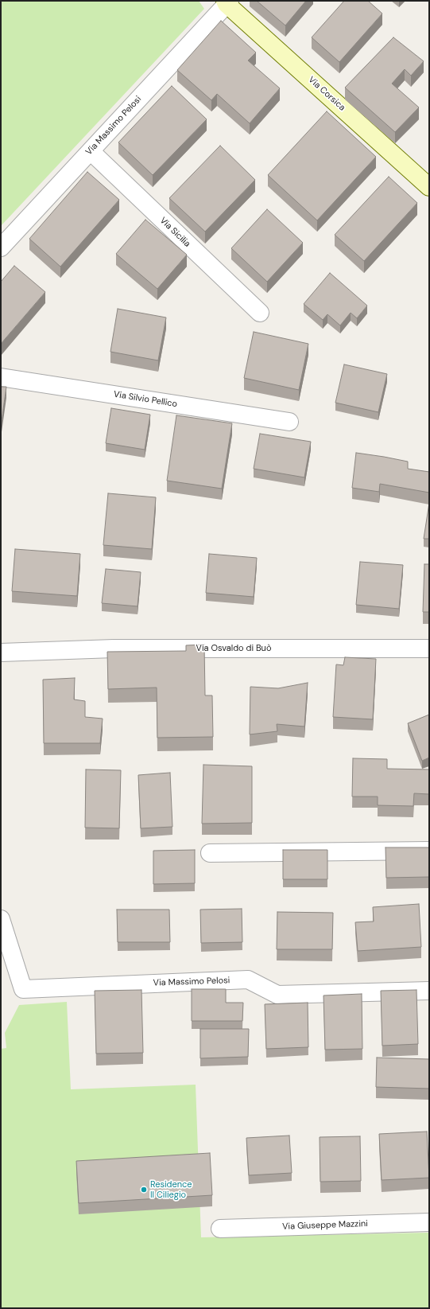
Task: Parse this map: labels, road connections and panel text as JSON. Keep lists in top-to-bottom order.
{
  "streets": {
    "main road": ["Via Corsica"],
    "street": [
      "Via Massimo Pelosi",
      "Via Sicilia",
      "Via Silvio Pellico",
      "Via Osvaldo di Buò",
      "Via Giuseppe Mazzini"
    ]
  },
  "crossings": [
    ["Via Corsica", "Via Massimo Pelosi"],
    ["Via Massimo Pelosi", "Via Sicilia"]
  ],
  "places": ["Residence Il Ciliegio"]
}
